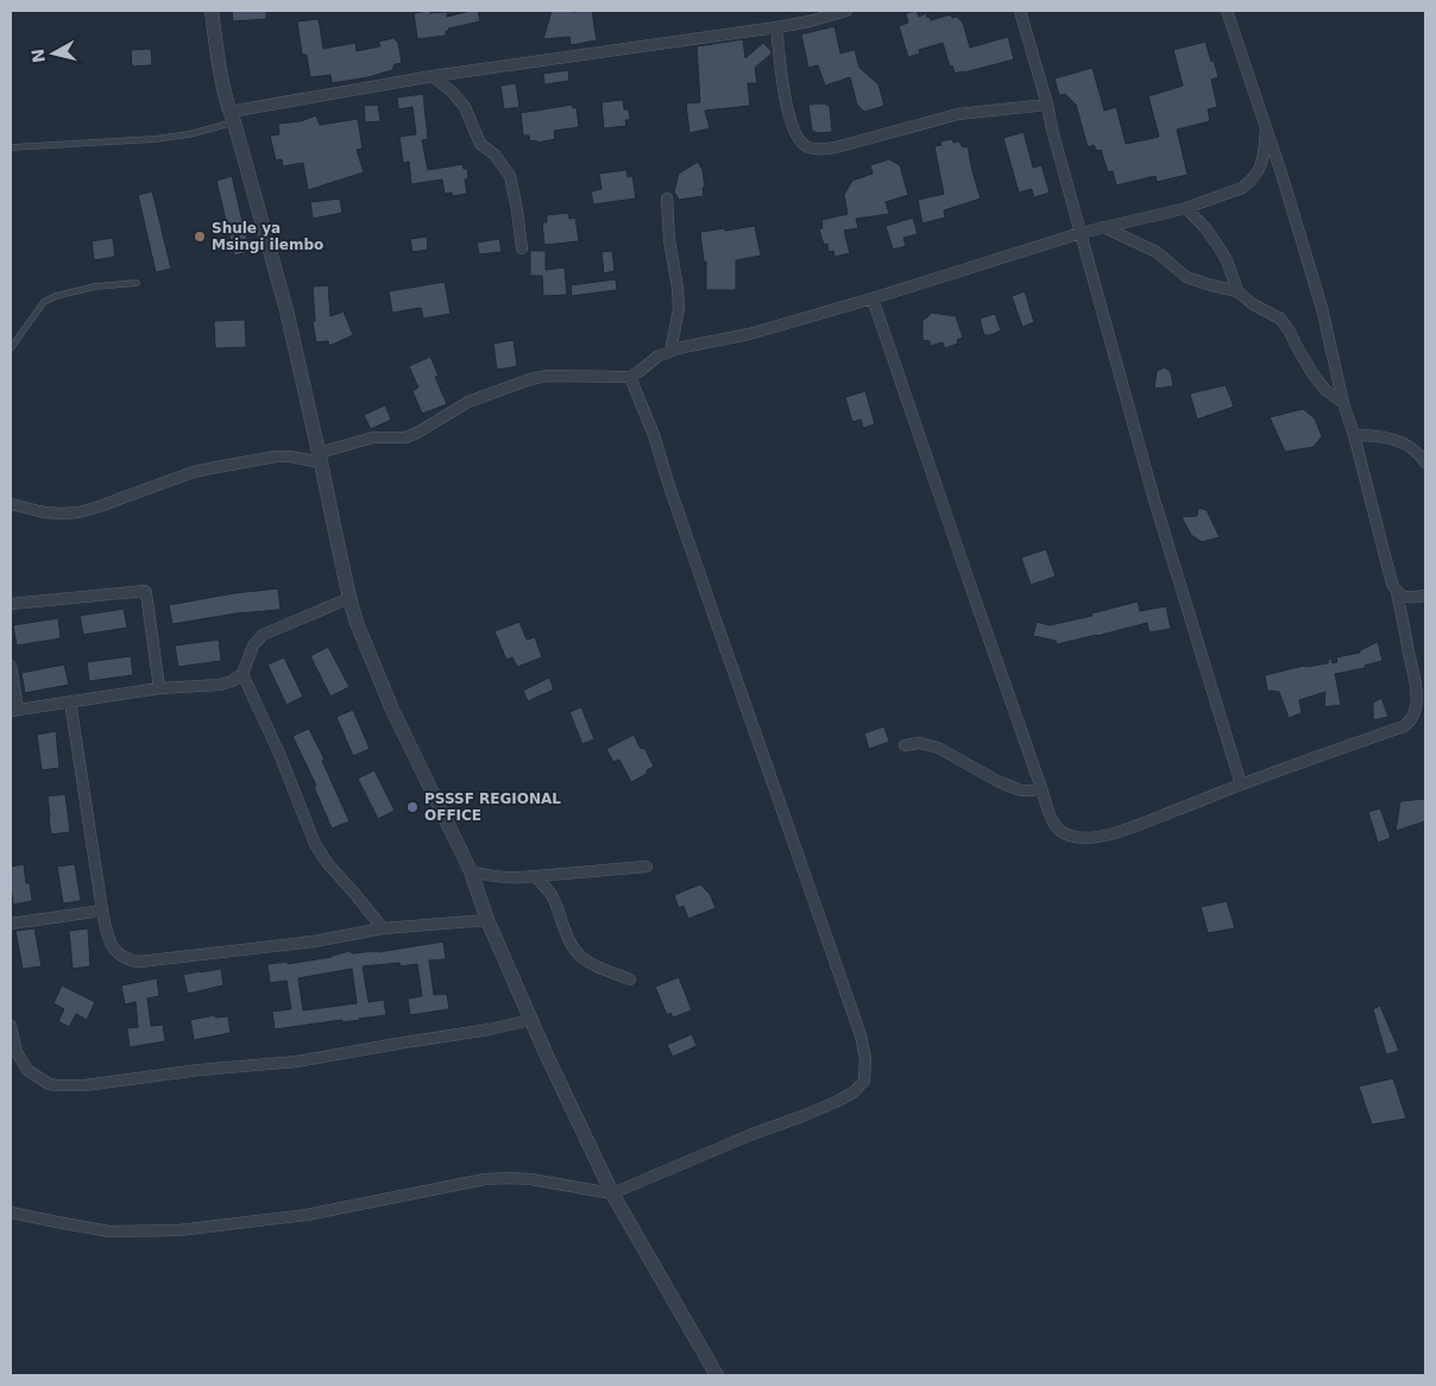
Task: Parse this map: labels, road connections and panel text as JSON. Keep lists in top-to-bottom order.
{
  "places": ["Shule ya Msingi ilembo", "PSSSF REGIONAL OFFICE"],
  "north": "left"
}
